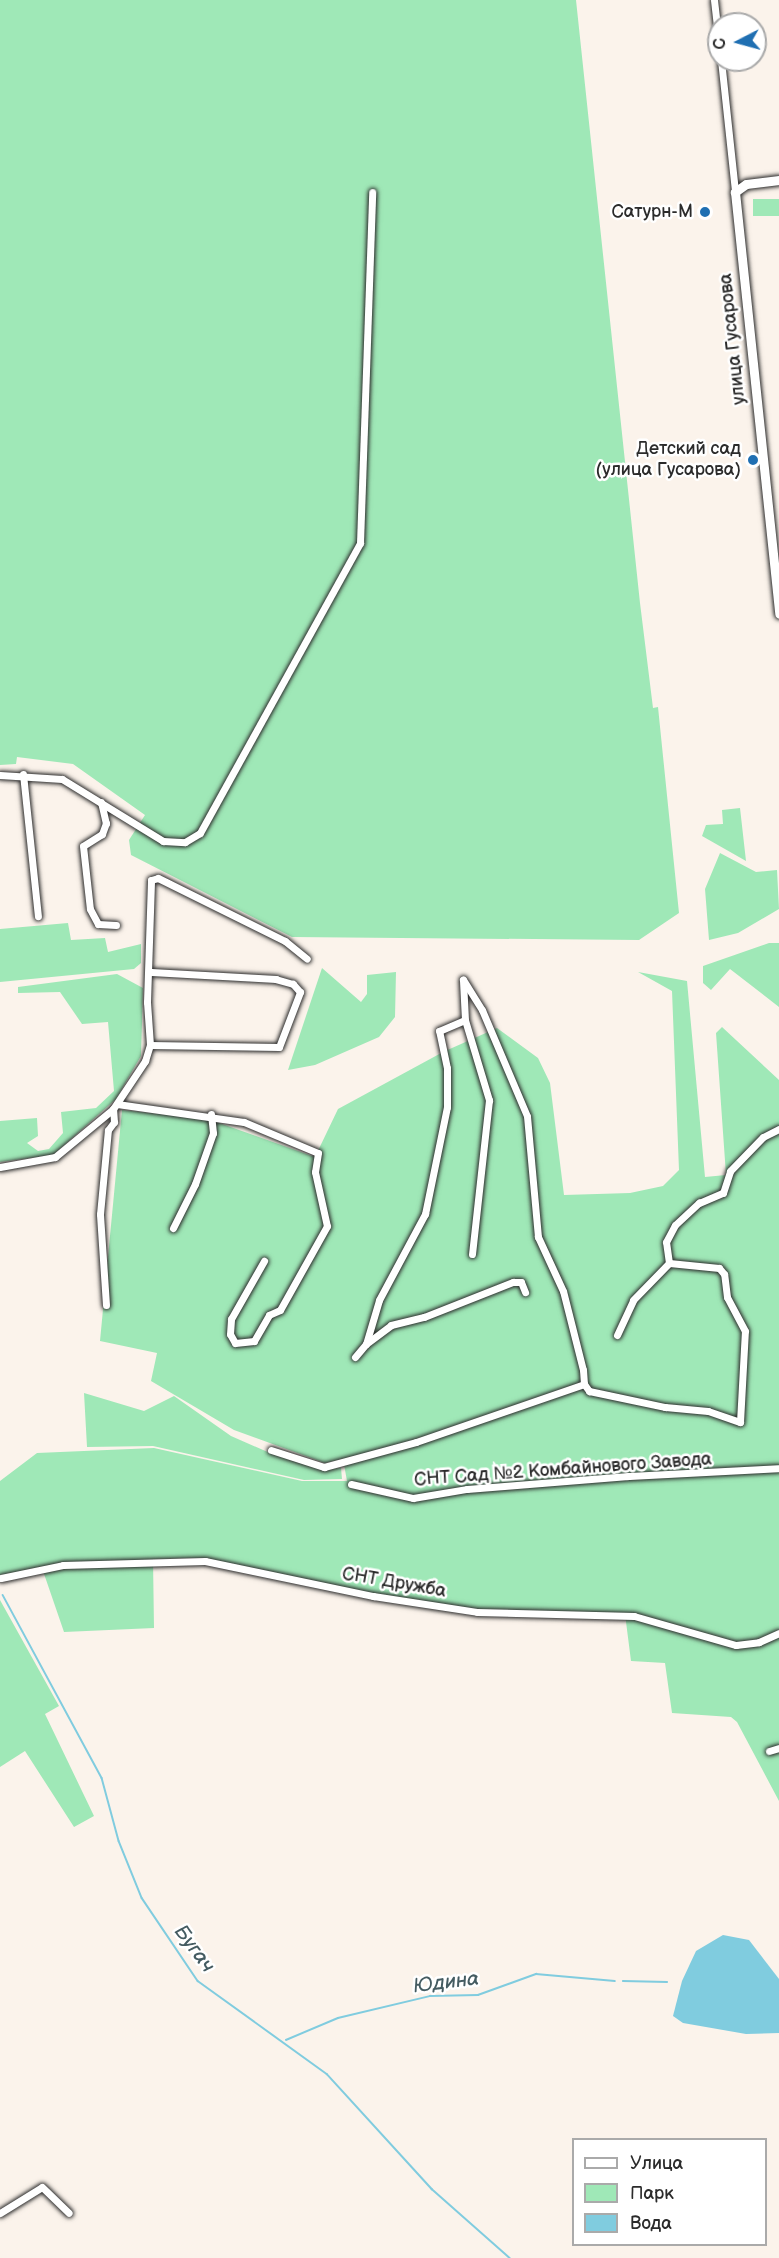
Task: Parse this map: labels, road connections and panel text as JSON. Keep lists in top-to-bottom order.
{
  "streets": {
    "street": ["улица Гусарова", "СНТ Сад №2 Комбайнового Завода", "СНТ Дружба"]
  },
  "water": ["Бугач", "Юдина"],
  "places": ["Сатурн-М", "Детский сад (улица Гусарова)"],
  "legend": ["Улица", "Парк", "Вода"],
  "north": "left"
}
